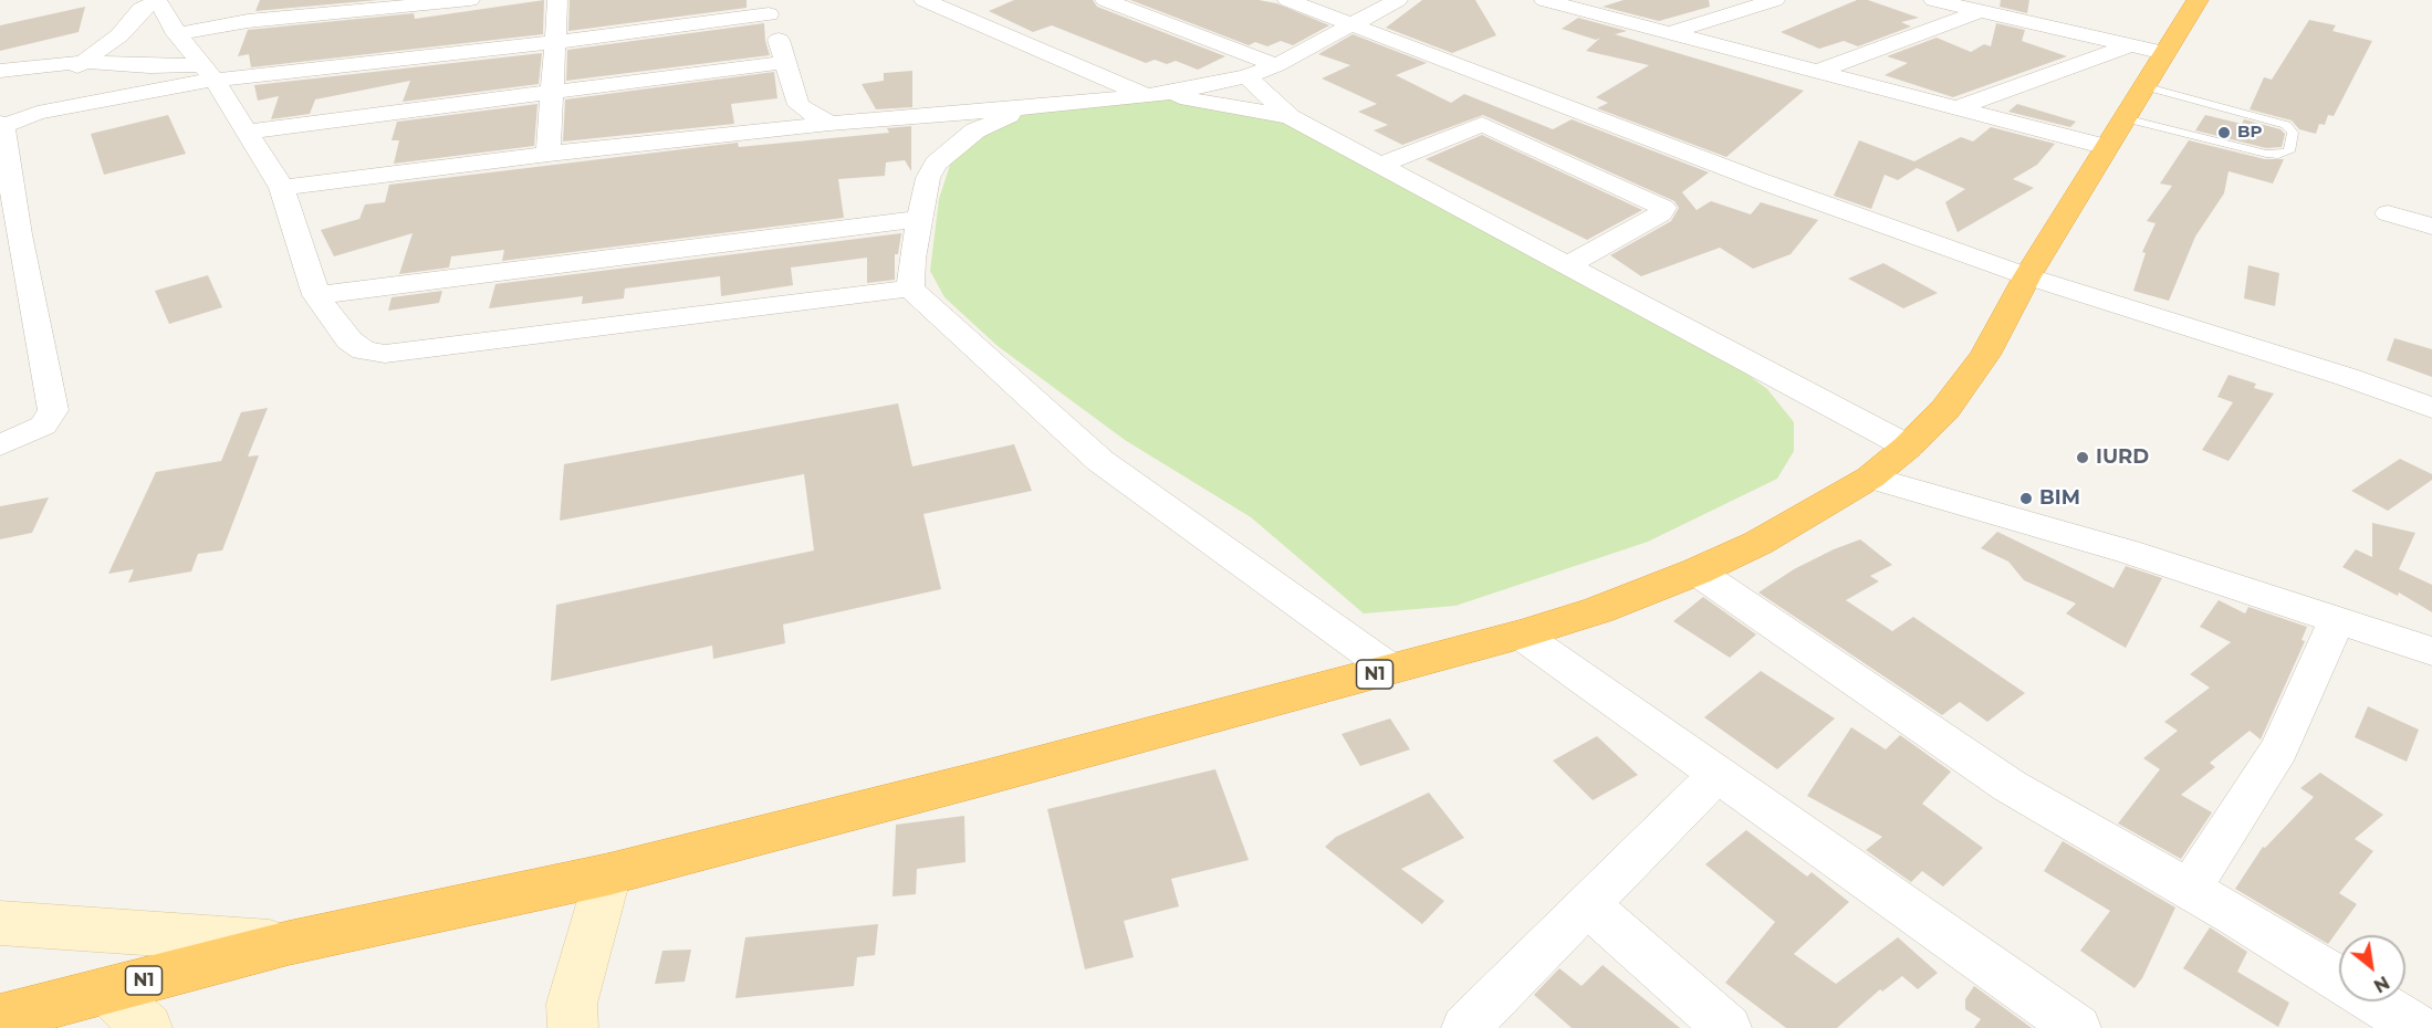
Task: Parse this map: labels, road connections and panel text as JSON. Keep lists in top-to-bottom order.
{
  "streets": {
    "highway": ["N1"]
  },
  "places": ["BP", "IURD", "BIM"],
  "north": "bottom right"
}
